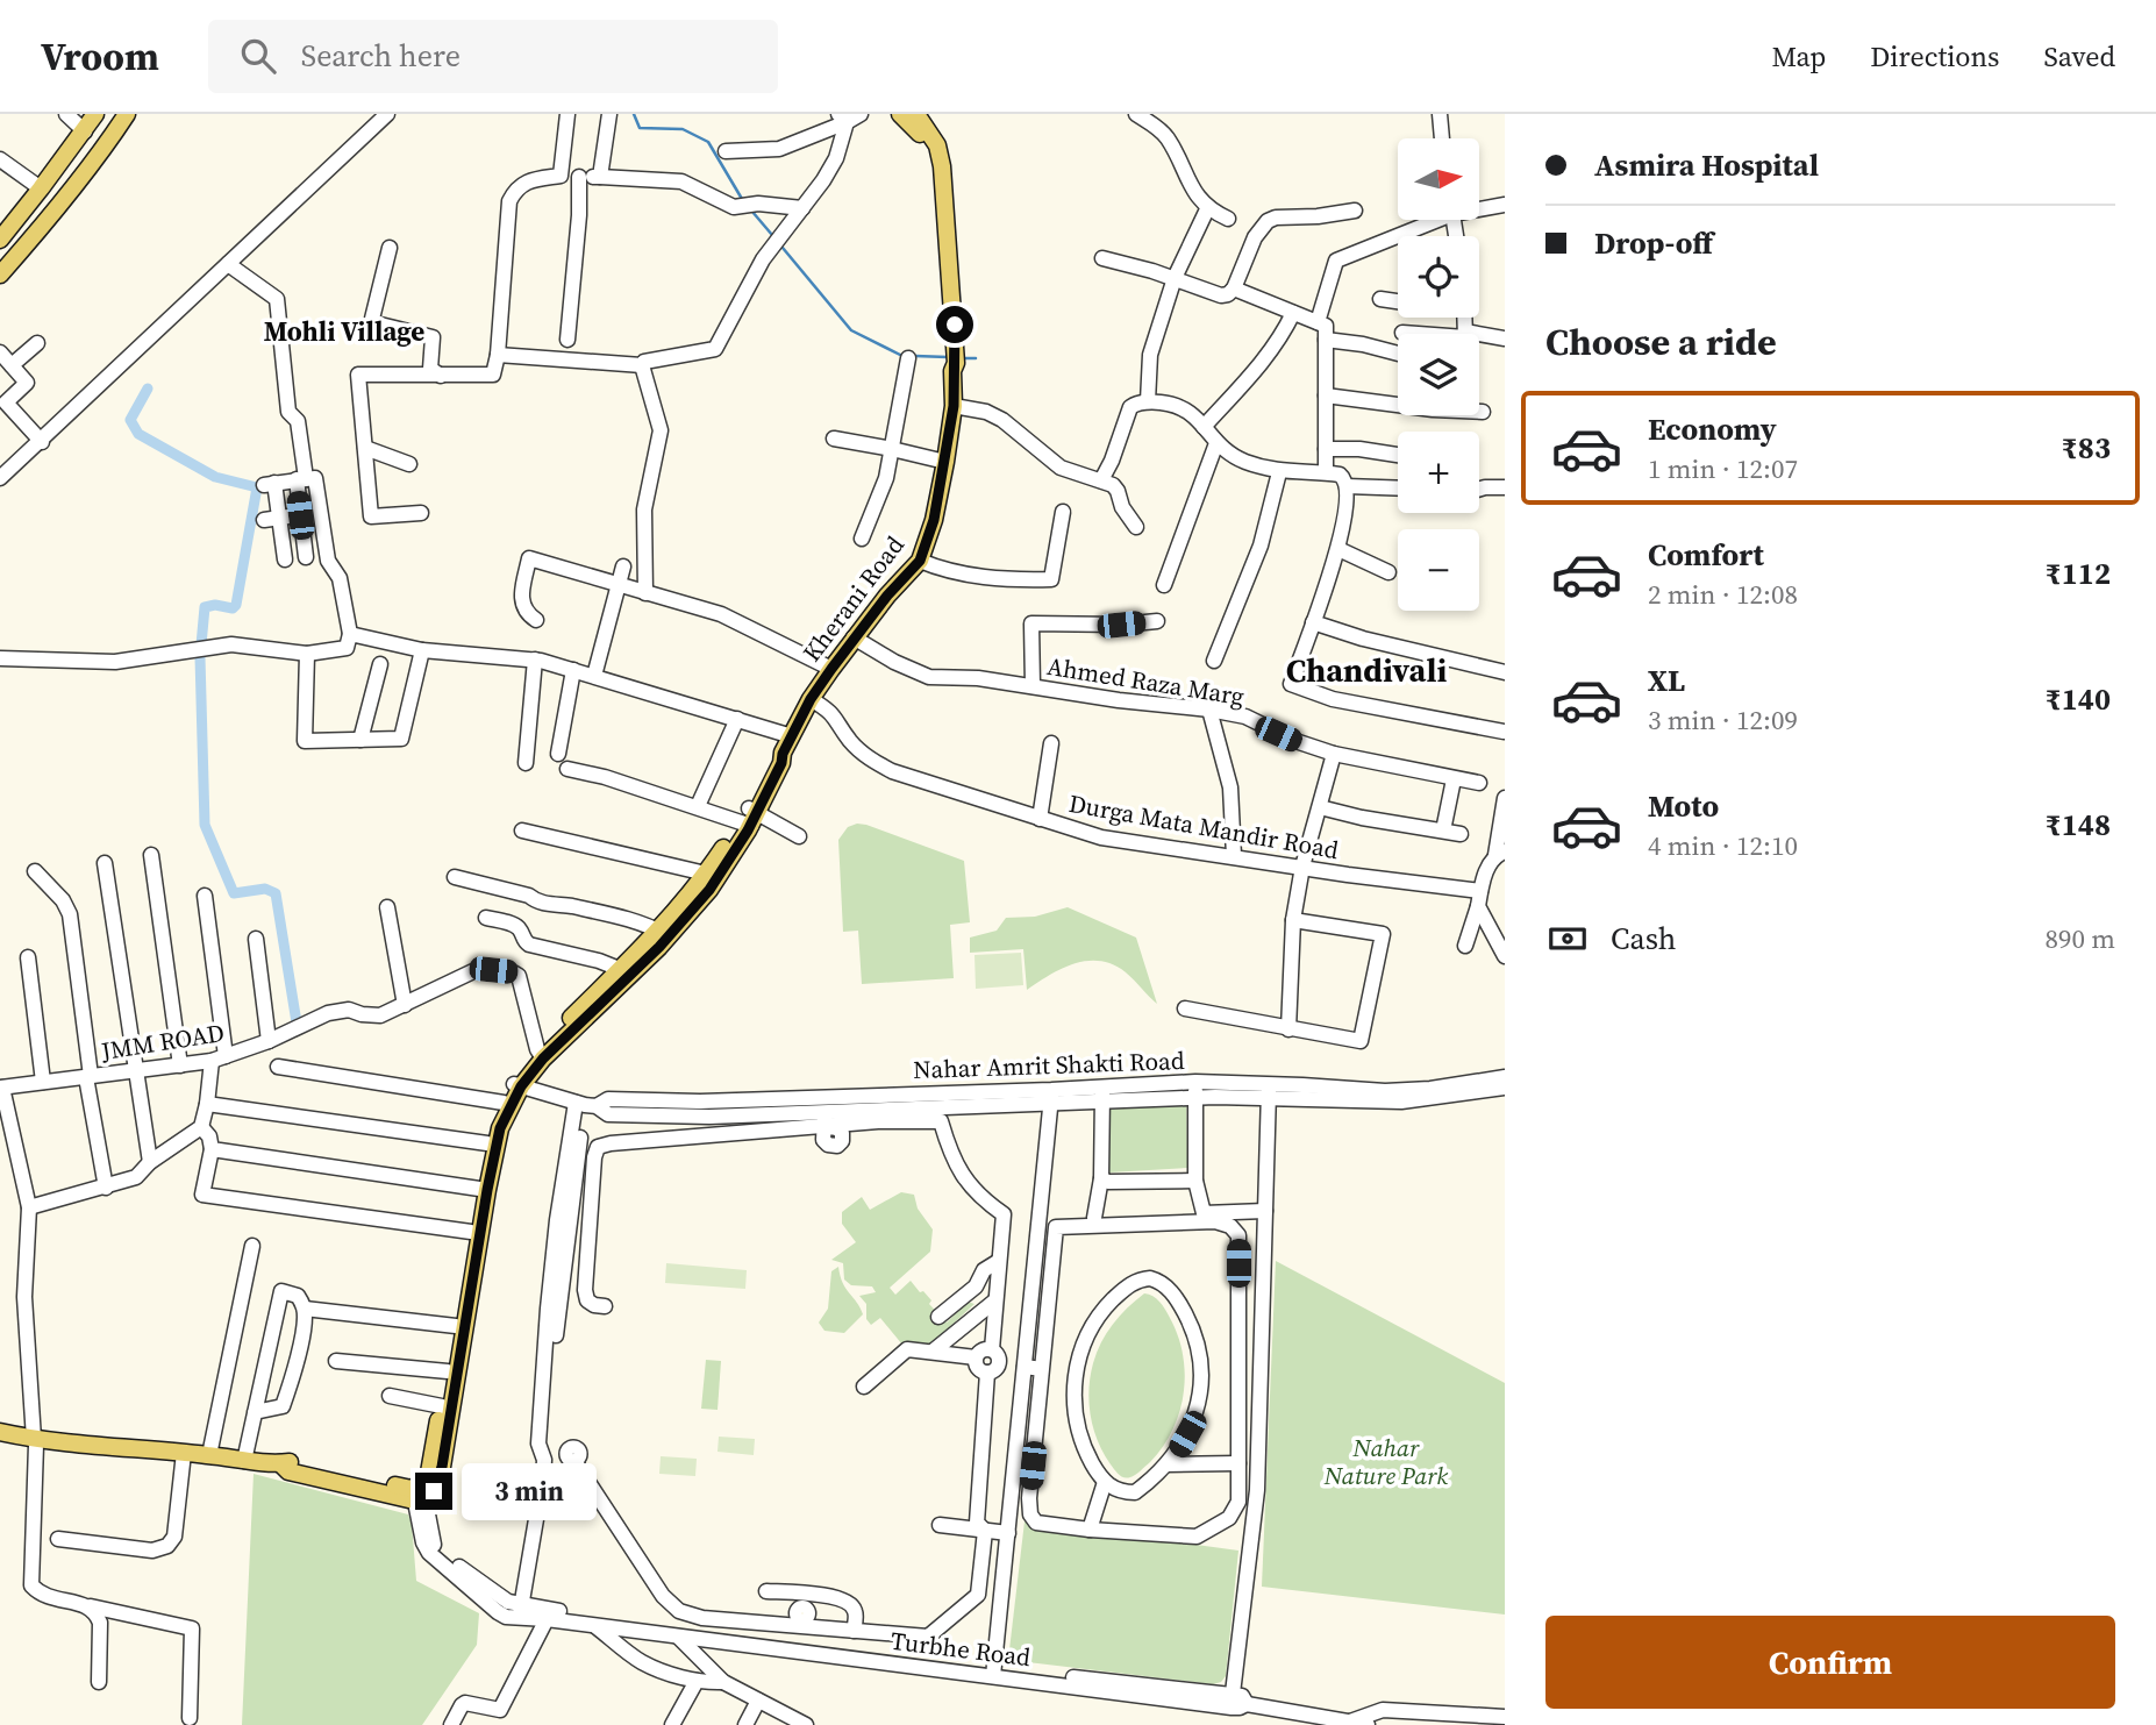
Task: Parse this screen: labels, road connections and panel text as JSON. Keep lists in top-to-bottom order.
{
  "streets": {
    "main road": ["Kherani Road"],
    "street": [
      "Ahmed Raza Marg",
      "Durga Mata Mandir Road",
      "JMM ROAD",
      "Nahar Amrit Shakti Road"
    ]
  },
  "crossings": [
    ["Kherani Road", "Ahmed Raza Marg"],
    ["Kherani Road", "Durga Mata Mandir Road"],
    ["Kherani Road", "JMM ROAD"],
    ["Kherani Road", "Nahar Amrit Shakti Road"]
  ],
  "districts": ["Mohli Village", "Chandivali"],
  "parks": ["Nahar Nature Park"],
  "north": "right",
  "page": {
    "header": "Vroom",
    "search": "Search here",
    "nav": ["Map", "Directions", "Saved"],
    "banner": ["Asmira Hospital", "Drop-off"],
    "map_buttons": ["+", "−"],
    "heading": "Choose a ride",
    "list": [
      {
        "name": "Economy",
        "note": "1 min · 12:07",
        "value": "₹83"
      },
      {
        "name": "Comfort",
        "note": "2 min · 12:08",
        "value": "₹112"
      },
      {
        "name": "XL",
        "note": "3 min · 12:09",
        "value": "₹140"
      },
      {
        "name": "Moto",
        "note": "4 min · 12:10",
        "value": "₹148"
      }
    ],
    "pay": ["Cash", "890 m"],
    "bubble": "3 min",
    "buttons": "Confirm"
  }
}
